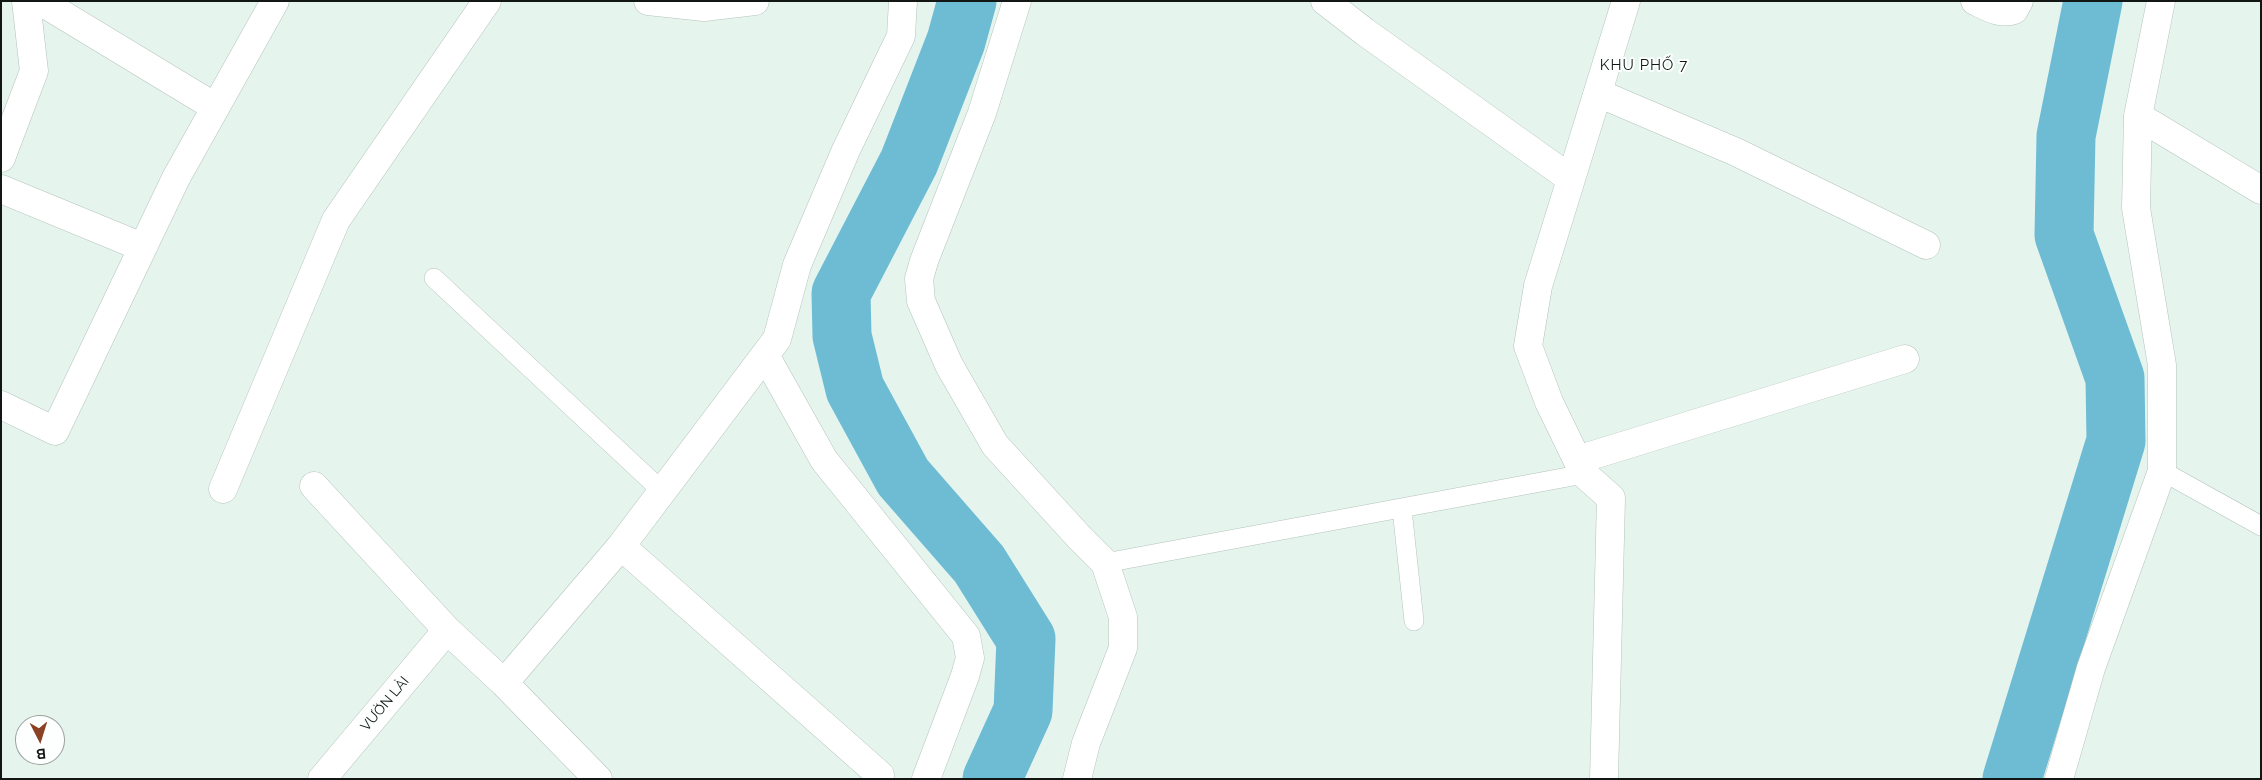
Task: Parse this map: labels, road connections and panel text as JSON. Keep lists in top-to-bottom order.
{
  "streets": {
    "street": ["VƯỜN LÀI"]
  },
  "districts": ["KHU PHỐ 7"],
  "north": "bottom"
}
